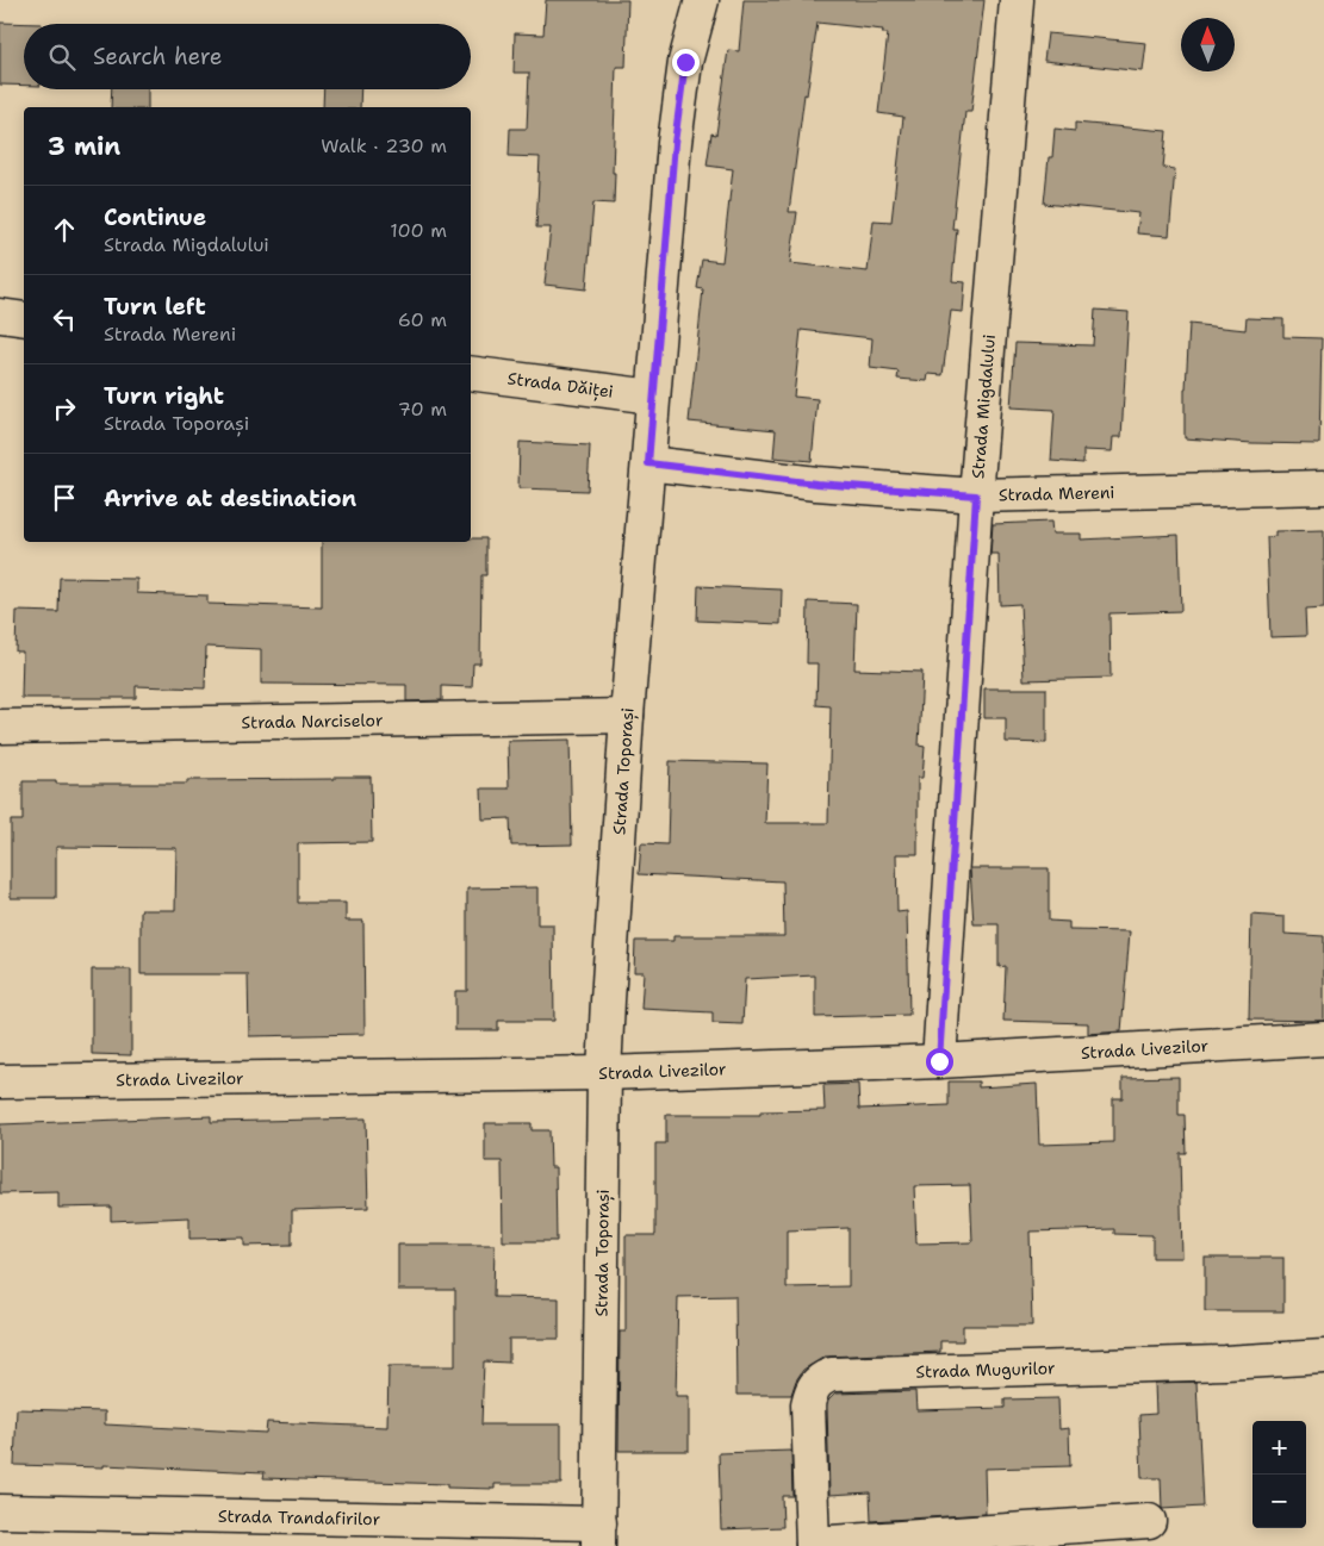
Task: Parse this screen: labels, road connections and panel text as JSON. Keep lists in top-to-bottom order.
{
  "streets": {
    "street": [
      "Strada Dăiței",
      "Strada Migdalului",
      "Strada Mereni",
      "Strada Narciselor",
      "Strada Toporași",
      "Strada Livezilor",
      "Strada Mugurilor",
      "Strada Trandafirilor"
    ]
  },
  "crossings": [
    ["Strada Dăiței", "Strada Toporași"],
    ["Strada Migdalului", "Strada Mereni"],
    ["Strada Migdalului", "Strada Livezilor"],
    ["Strada Mereni", "Strada Toporași"],
    ["Strada Narciselor", "Strada Toporași"],
    ["Strada Toporași", "Strada Livezilor"],
    ["Strada Toporași", "Strada Trandafirilor"]
  ],
  "north": "top",
  "page": {
    "search": "Search here",
    "heading": ["3 min", "Walk · 230 m"],
    "list": [
      ["Continue", "Strada Migdalului", "100 m"],
      ["Turn left", "Strada Mereni", "60 m"],
      ["Turn right", "Strada Toporași", "70 m"],
      "Arrive at destination"
    ],
    "map_buttons": ["+", "−"]
  }
}
